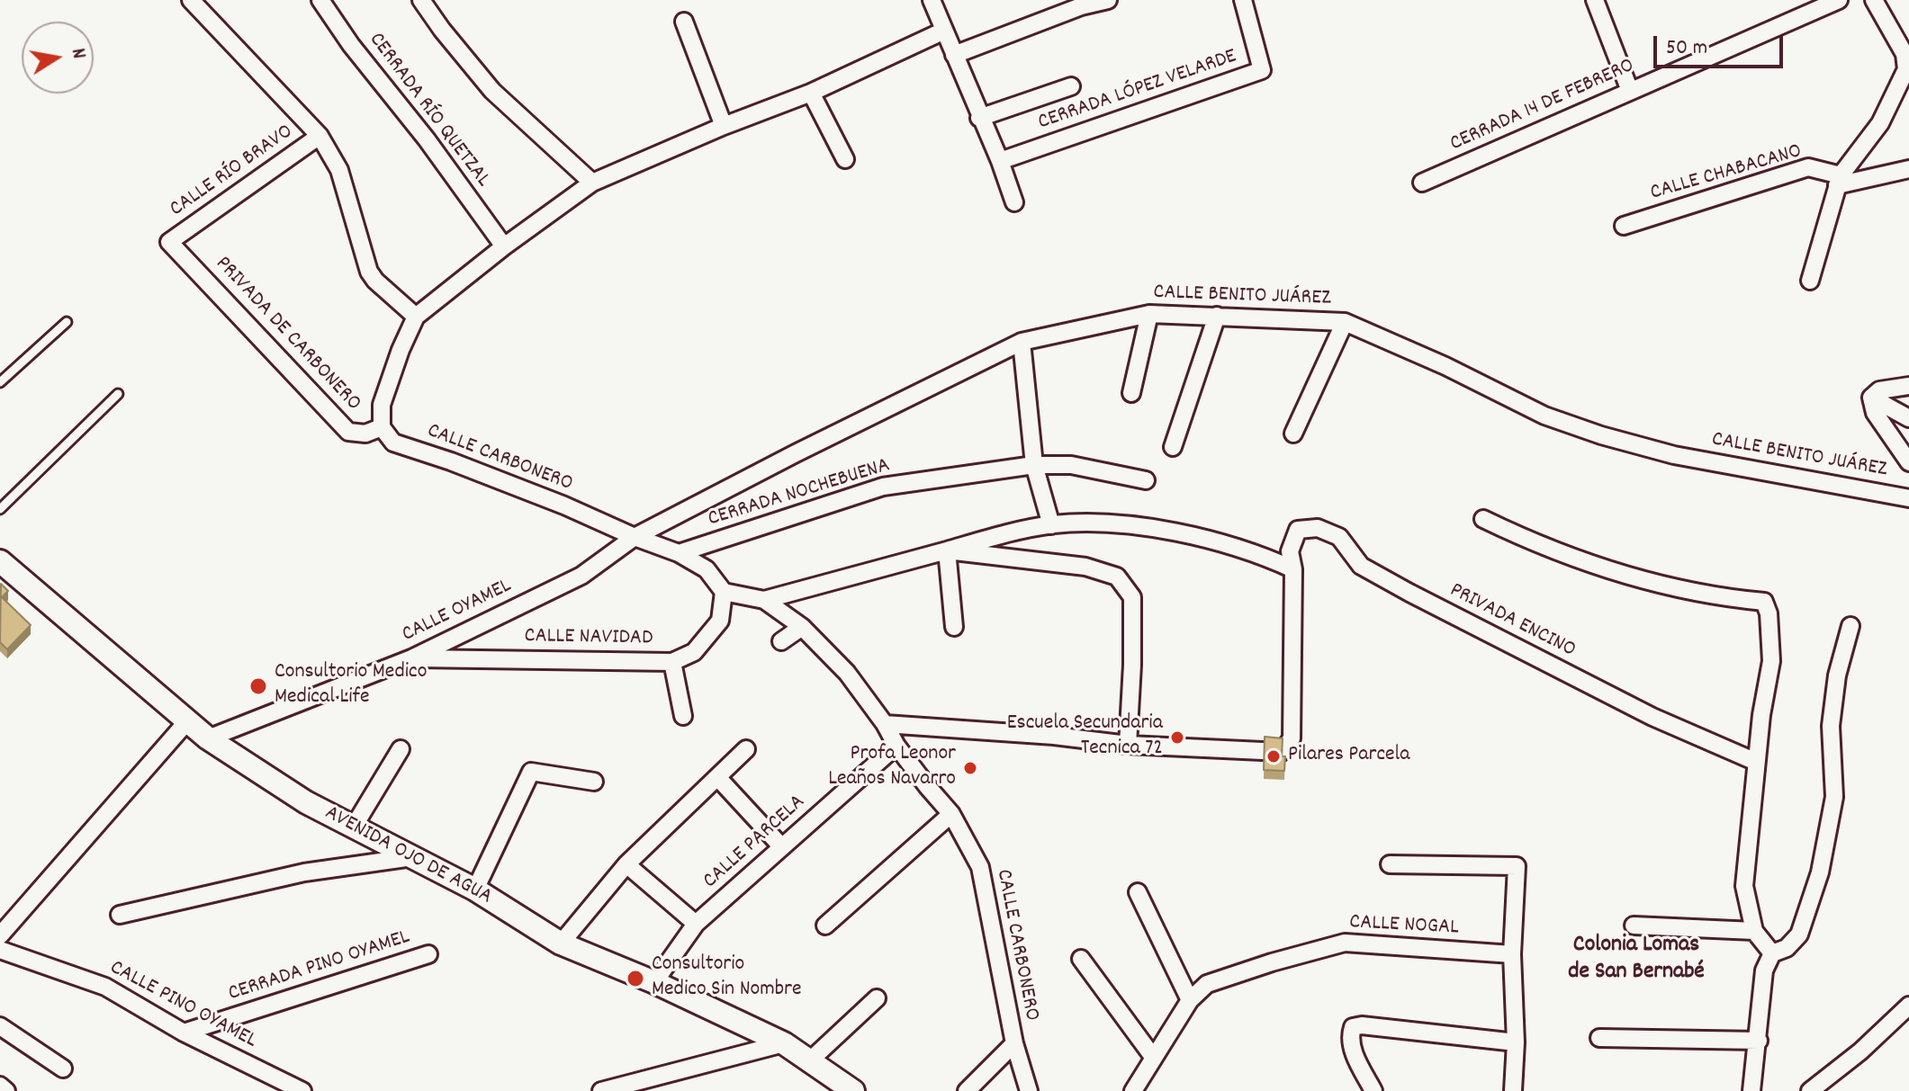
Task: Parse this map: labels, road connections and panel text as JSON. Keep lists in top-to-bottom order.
{
  "streets": {
    "street": [
      "CERRADA LÓPEZ VELARDE",
      "CERRADA 14 DE FEBRERO",
      "CERRADA RÍO QUETZAL",
      "CALLE RÍO BRAVO",
      "CALLE CHABACANO",
      "CALLE BENITO JUÁREZ",
      "PRIVADA DE CARBONERO",
      "CALLE CARBONERO",
      "CERRADA NOCHEBUENA",
      "CALLE OYAMEL",
      "PRIVADA ENCINO",
      "CALLE NAVIDAD",
      "CALLE PARCELA",
      "AVENIDA OJO DE AGUA",
      "CALLE NOGAL",
      "CERRADA PINO OYAMEL",
      "CALLE PINO OYAMEL"
    ]
  },
  "crossings": [
    ["CALLE RÍO BRAVO", "PRIVADA DE CARBONERO"],
    ["CALLE BENITO JUÁREZ", "CALLE CARBONERO"],
    ["CALLE BENITO JUÁREZ", "CALLE OYAMEL"],
    ["PRIVADA DE CARBONERO", "CALLE CARBONERO"],
    ["CALLE CARBONERO", "CERRADA NOCHEBUENA"],
    ["CALLE CARBONERO", "CALLE OYAMEL"],
    ["CALLE CARBONERO", "CALLE NAVIDAD"],
    ["CALLE CARBONERO", "CALLE PARCELA"],
    ["CALLE OYAMEL", "CALLE NAVIDAD"],
    ["CALLE OYAMEL", "AVENIDA OJO DE AGUA"],
    ["CALLE PARCELA", "AVENIDA OJO DE AGUA"],
    ["CERRADA PINO OYAMEL", "CALLE PINO OYAMEL"]
  ],
  "districts": ["Colonia Lomas de San Bernabé"],
  "places": [
    "Consultorio Medico Medical Life",
    "Escuela Secundaria Tecnica 72",
    "Pilares Parcela",
    "Profa Leonor Leaños Navarro",
    "Consultorio Medico Sin Nombre"
  ],
  "scale_bar": "50 m",
  "north": "right"
}
